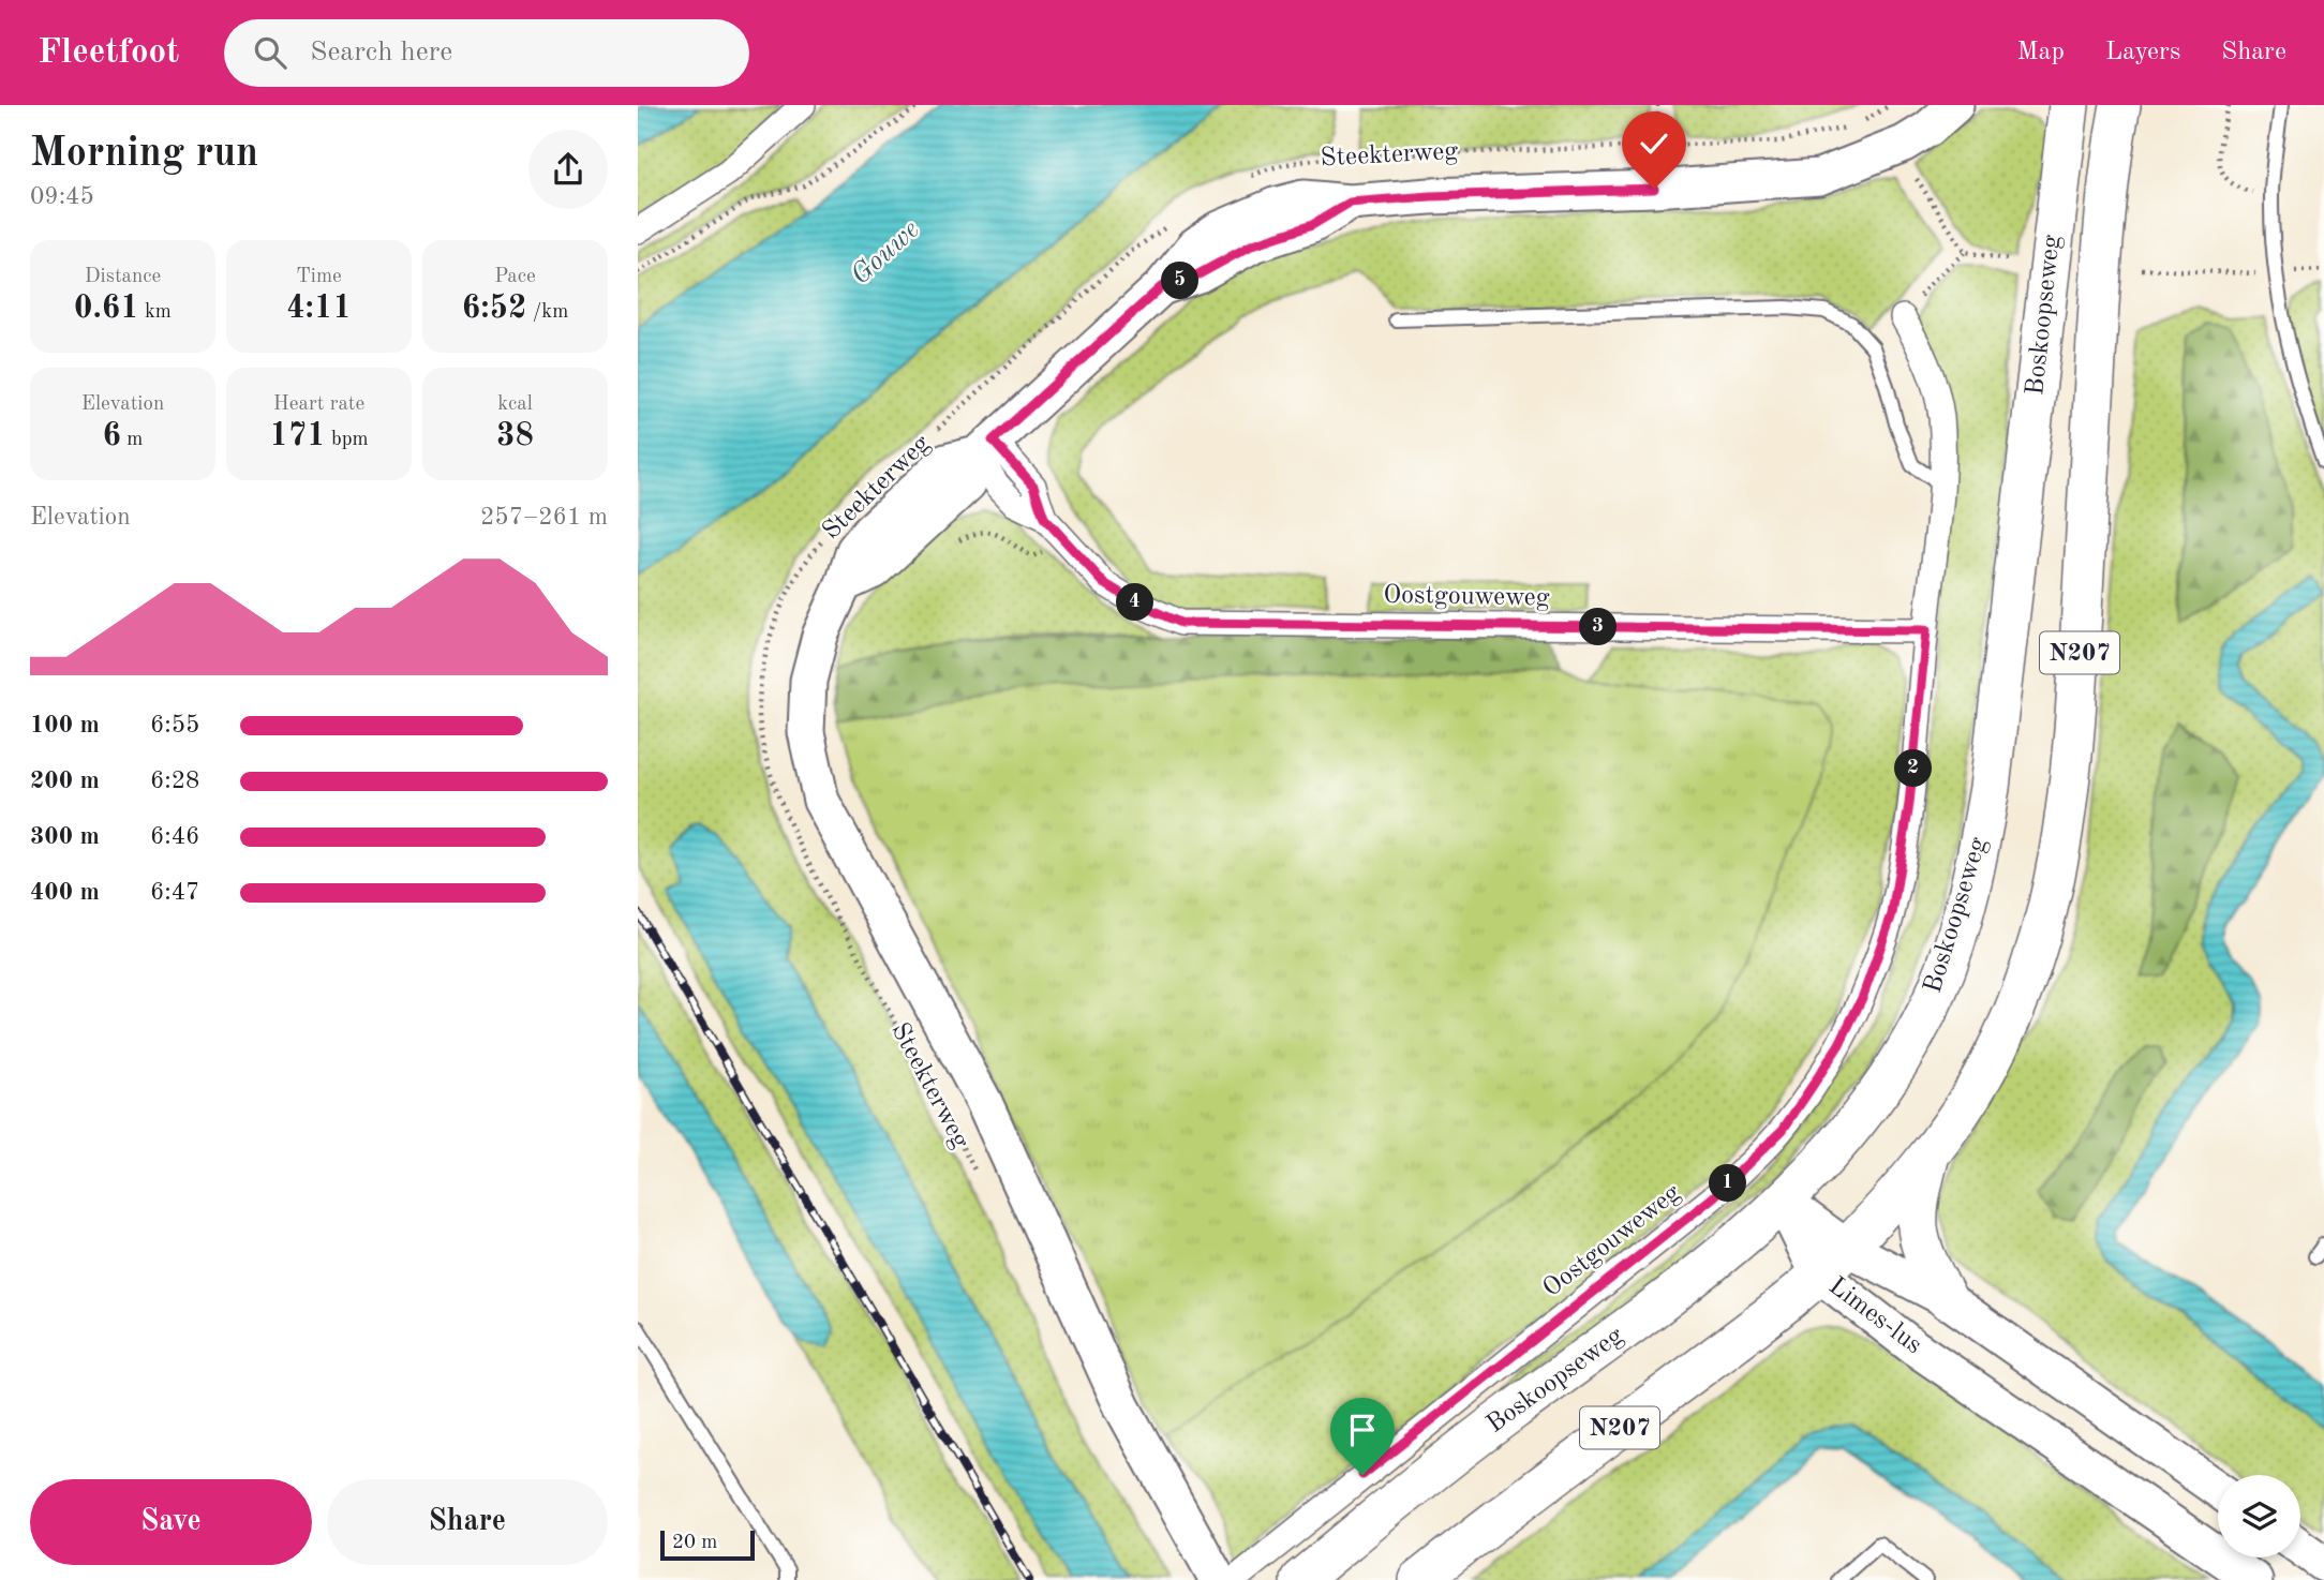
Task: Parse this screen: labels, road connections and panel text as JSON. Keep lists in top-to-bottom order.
{
  "streets": {
    "main road": [
      "Steekterweg",
      "Boskoopseweg",
      "N207",
      "Limes-lus"
    ],
    "street": ["Oostgouweweg"]
  },
  "crossings": [
    ["Steekterweg", "Oostgouweweg"],
    ["Boskoopseweg", "Limes-lus"]
  ],
  "water": ["Gouwe"],
  "scale_bar": "20 m",
  "page": {
    "header": "Fleetfoot",
    "search": "Search here",
    "nav": ["Map", "Layers", "Share"],
    "heading": ["Morning run", "09:45"],
    "stats": [
      ["Distance", "0.61 km"],
      ["Time", "4:11"],
      ["Pace", "6:52 /km"],
      ["Elevation", "6 m"],
      ["Heart rate", "171 bpm"],
      ["kcal", "38"]
    ],
    "pins": [
      "5",
      "4",
      "3",
      "2",
      "1"
    ],
    "chart": ["Elevation", "257–261 m"],
    "list": [
      {
        "name": "100 m",
        "note": "6:55"
      },
      {
        "name": "200 m",
        "note": "6:28"
      },
      {
        "name": "300 m",
        "note": "6:46"
      },
      {
        "name": "400 m",
        "note": "6:47"
      }
    ],
    "buttons": ["Save", "Share"],
    "scale": "20 m"
  }
}
